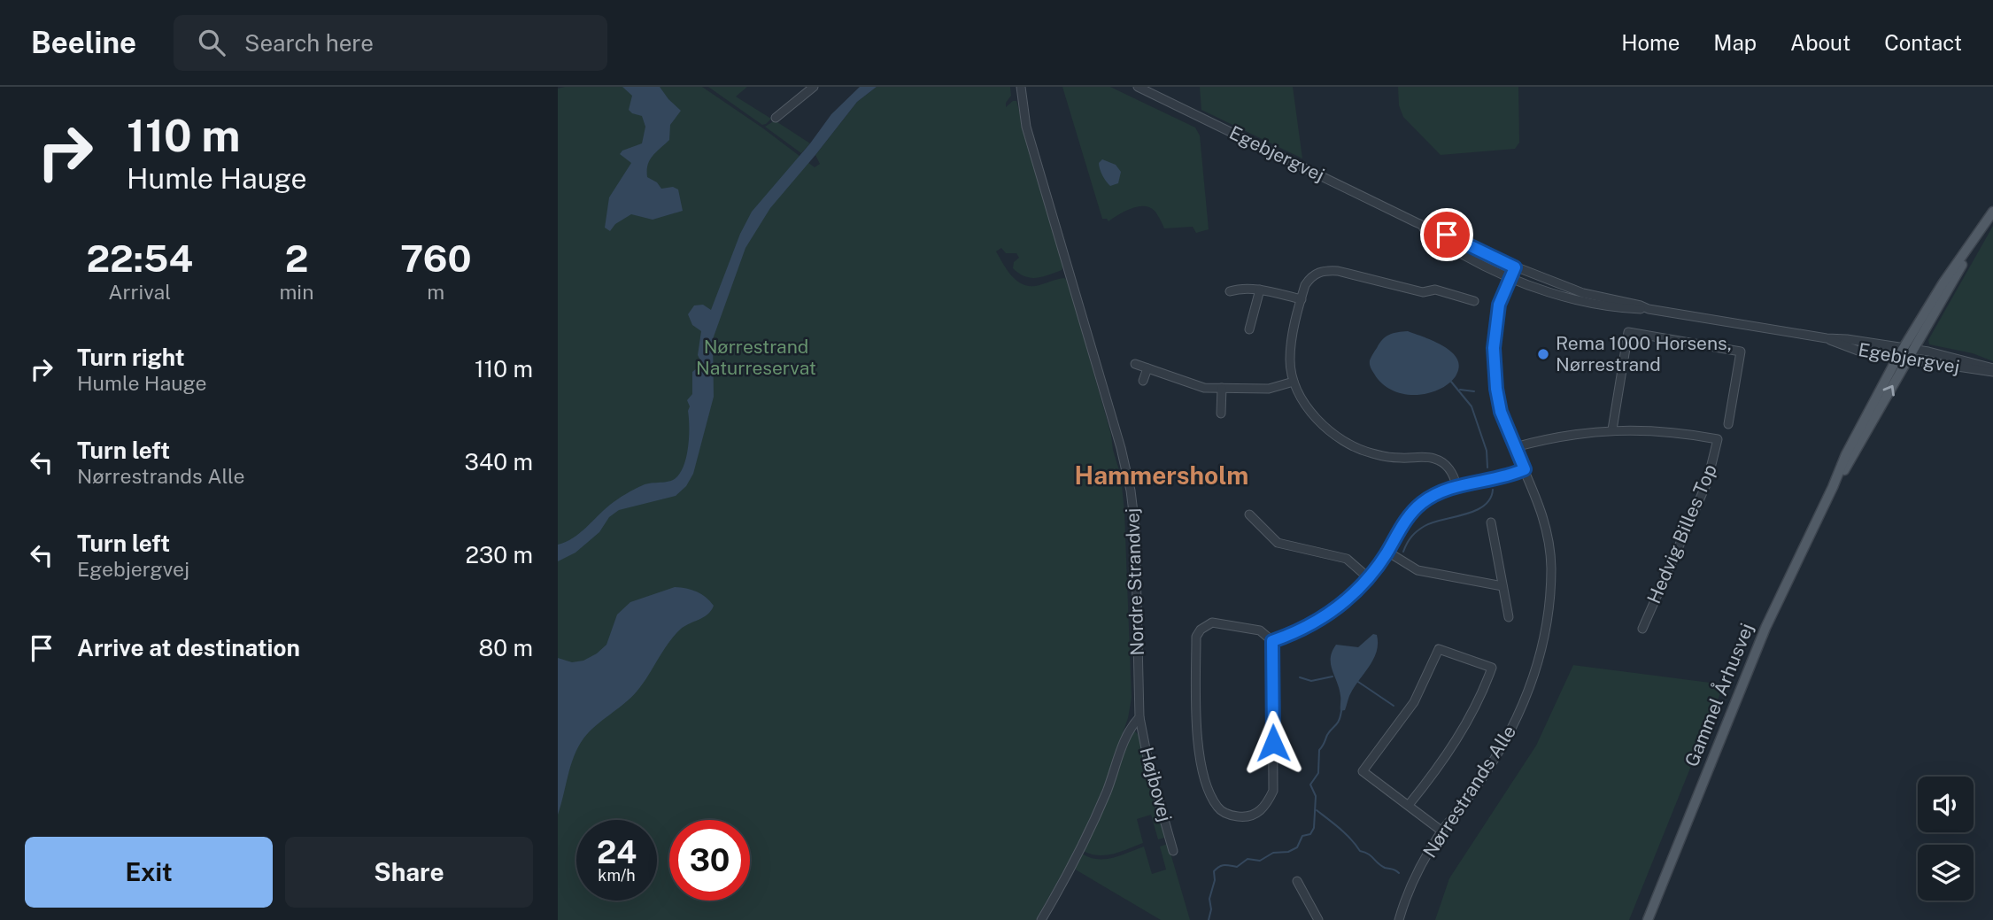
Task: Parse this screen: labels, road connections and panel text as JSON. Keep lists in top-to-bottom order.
{
  "streets": {
    "main road": ["Gammel Århusvej"],
    "street": [
      "Egebjergvej",
      "Hedvig Billes Top",
      "Nordre Strandvej",
      "Højbovej",
      "Nørrestrands Alle"
    ]
  },
  "crossings": [
    ["Egebjergvej", "Gammel Århusvej"],
    ["Egebjergvej", "Nørrestrands Alle"],
    ["Nordre Strandvej", "Højbovej"]
  ],
  "districts": ["Hammersholm"],
  "parks": ["Nørrestrand Naturreservat"],
  "places": ["Rema 1000 Horsens, Nørrestrand"],
  "page": {
    "header": "Beeline",
    "search": "Search here",
    "nav": [
      "Home",
      "Map",
      "About",
      "Contact"
    ],
    "turn": ["110 m", "Humle Hauge"],
    "eta": [
      "22:54",
      "Arrival",
      "2",
      "min",
      "760",
      "m"
    ],
    "list": [
      {
        "name": "Turn right",
        "note": "Humle Hauge",
        "value": "110 m"
      },
      {
        "name": "Turn left",
        "note": "Nørrestrands Alle",
        "value": "340 m"
      },
      {
        "name": "Turn left",
        "note": "Egebjergvej",
        "value": "230 m"
      },
      {
        "name": "Arrive at destination",
        "value": "80 m"
      }
    ],
    "speed": "24 km/h",
    "limit": "30",
    "buttons": ["Exit", "Share"]
  }
}
